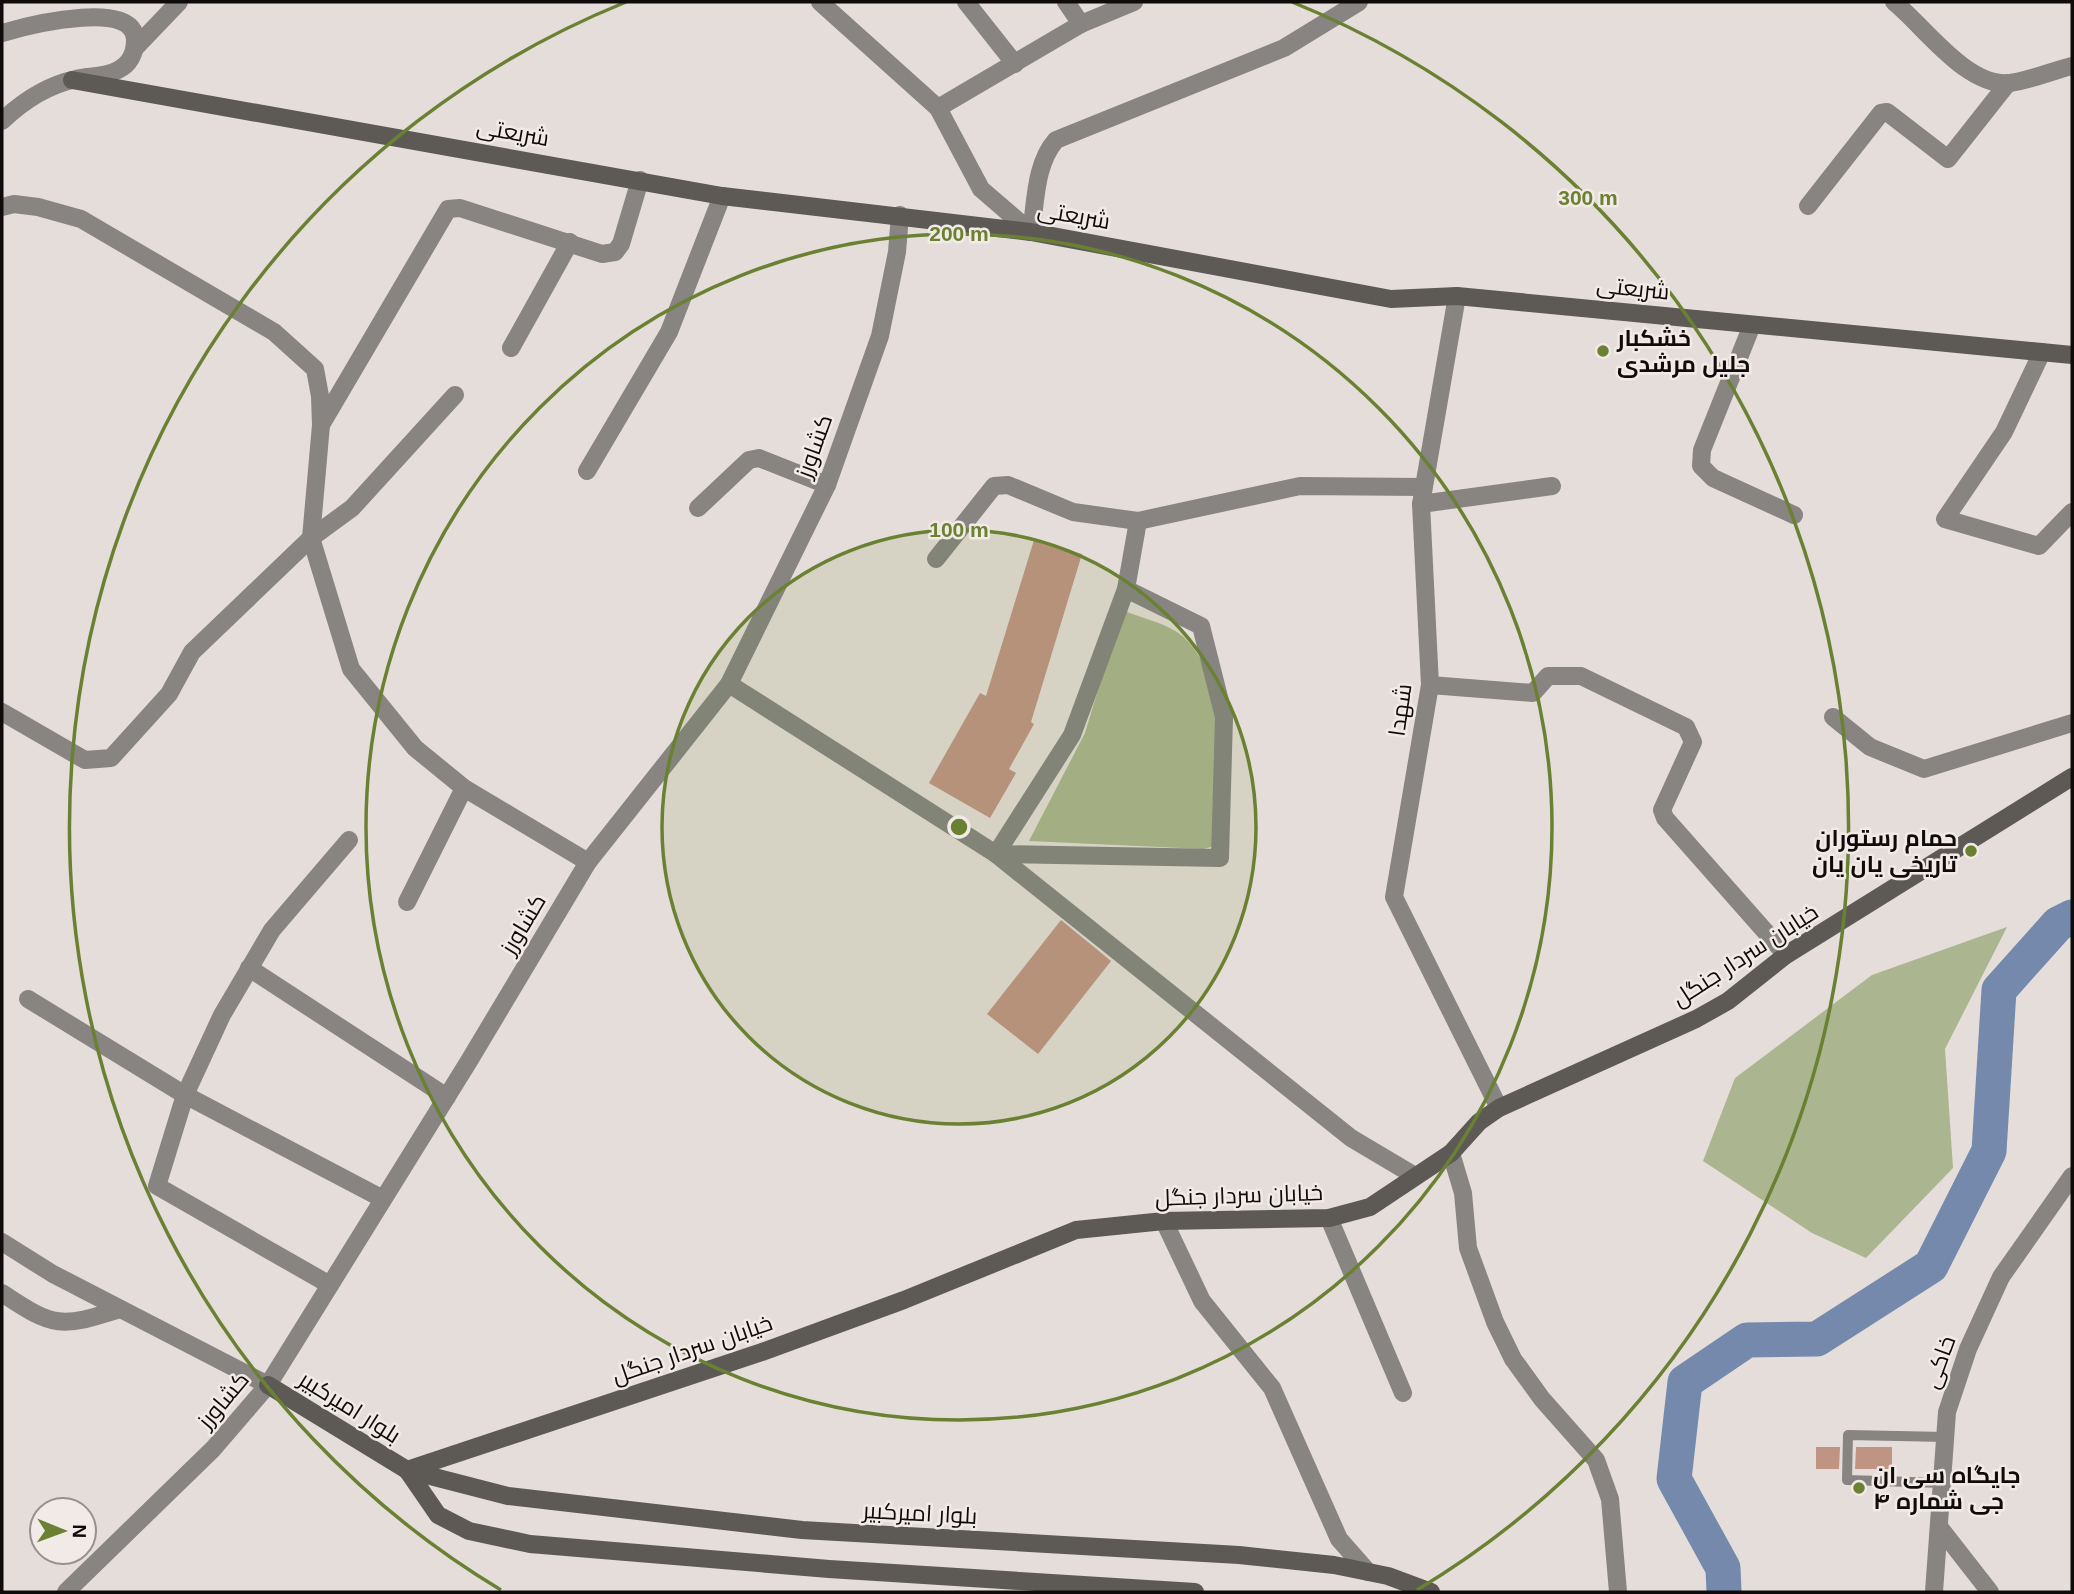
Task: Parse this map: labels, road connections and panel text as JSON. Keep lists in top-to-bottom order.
{
  "streets": {
    "main road": ["شریعتی", "خیابان سردار جنگل", "بلوار امیرکبیر"],
    "street": ["کشاورز", "شهدا", "خاکی"]
  },
  "crossings": [
    ["شریعتی", "کشاورز"],
    ["شریعتی", "شهدا"],
    ["کشاورز", "بلوار امیرکبیر"],
    ["شهدا", "خیابان سردار جنگل"],
    ["خیابان سردار جنگل", "بلوار امیرکبیر"]
  ],
  "places": ["خشکبار جلیل مرشدی", "حمام رستوران تاریخی یان یان", "جایگاه سی ان جی شماره ۴"],
  "north": "right",
  "rings": ["300 m", "200 m", "100 m"]
}
